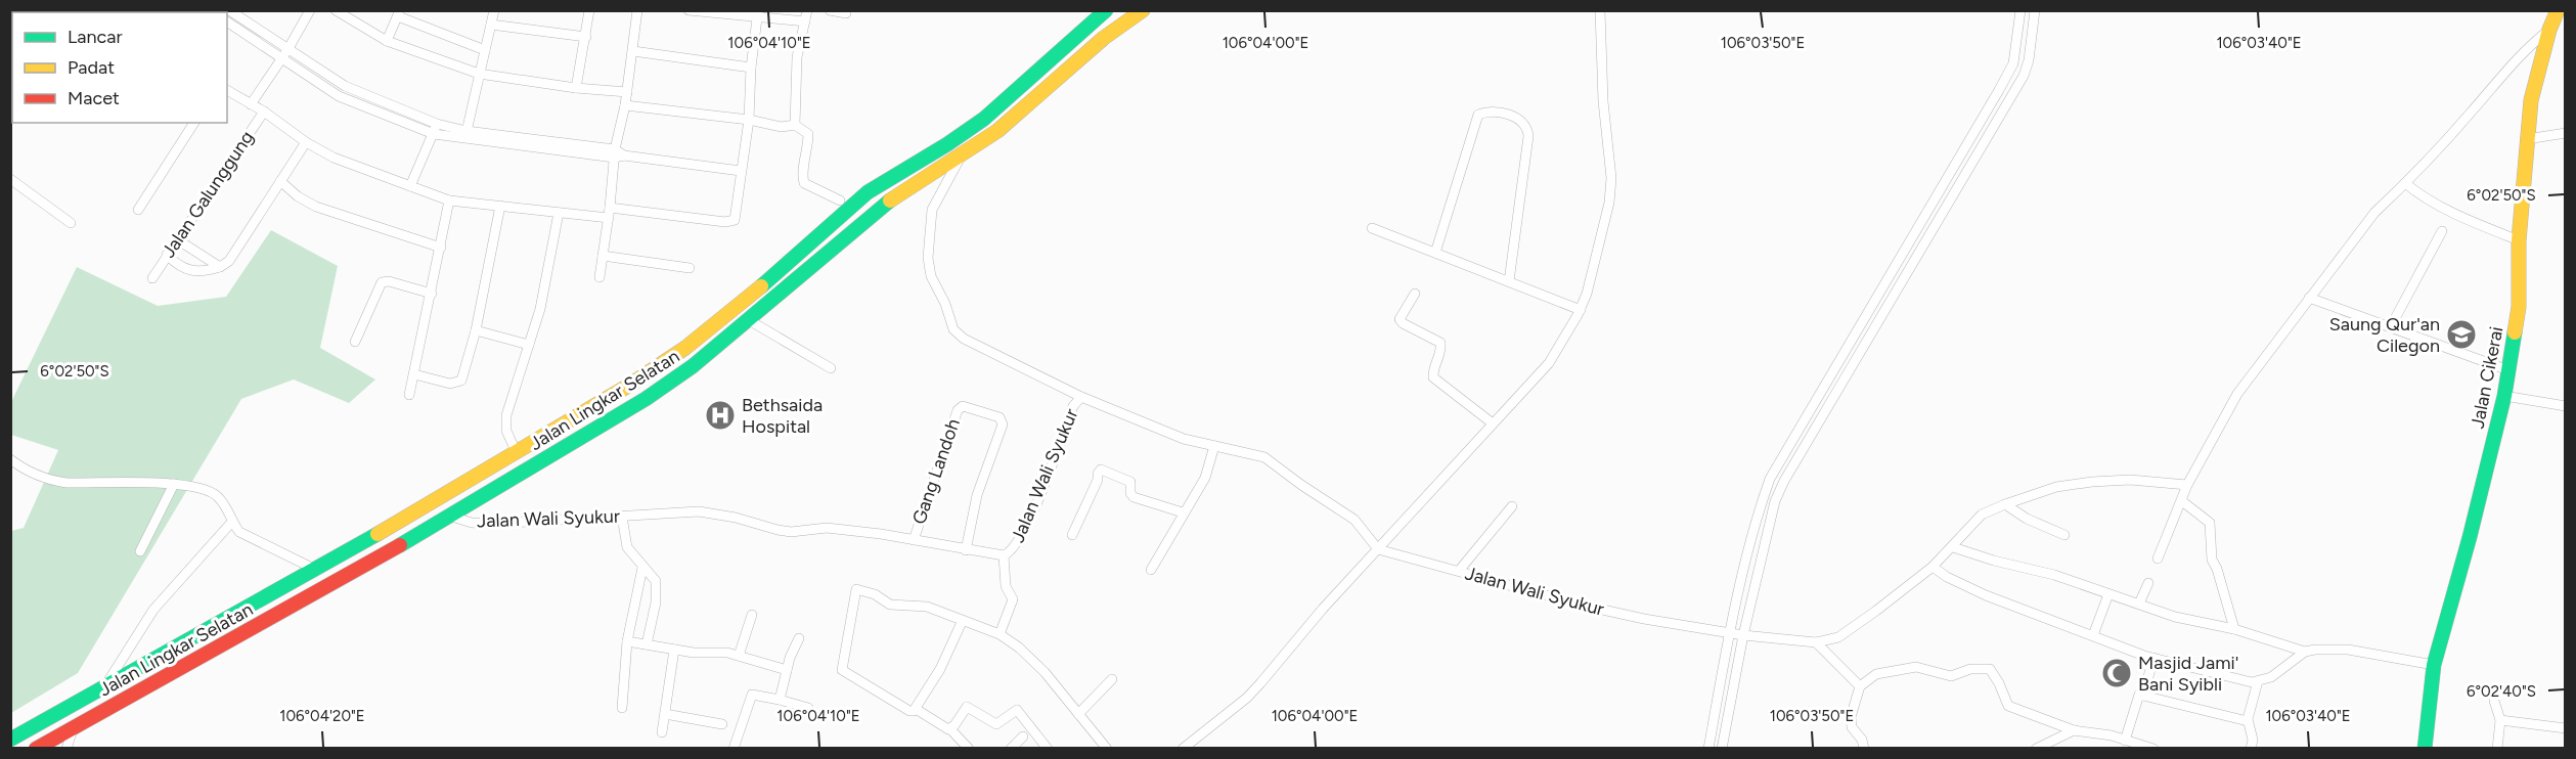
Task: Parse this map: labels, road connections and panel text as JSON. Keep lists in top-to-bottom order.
{
  "streets": {
    "main road": ["Jalan Cikerai", "Jalan Lingkar Selatan"],
    "street": ["Jalan Galunggung", "Gang Landoh", "Jalan Wali Syukur"]
  },
  "crossings": [
    ["Jalan Lingkar Selatan", "Jalan Wali Syukur"],
    ["Gang Landoh", "Jalan Wali Syukur"]
  ],
  "places": {
    "school or university": ["Saung Qur'an Cilegon"],
    "hospital": ["Bethsaida Hospital"],
    "mosque": ["Masjid Jami' Bani Syibli"]
  },
  "legend": ["Lancar", "Padat", "Macet"],
  "coordinates": [
    "106°04'10\"E",
    "106°04'00\"E",
    "106°03'50\"E",
    "106°03'40\"E",
    "6°02'50\"S",
    "6°02'40\"S",
    "106°04'20\"E"
  ]
}
